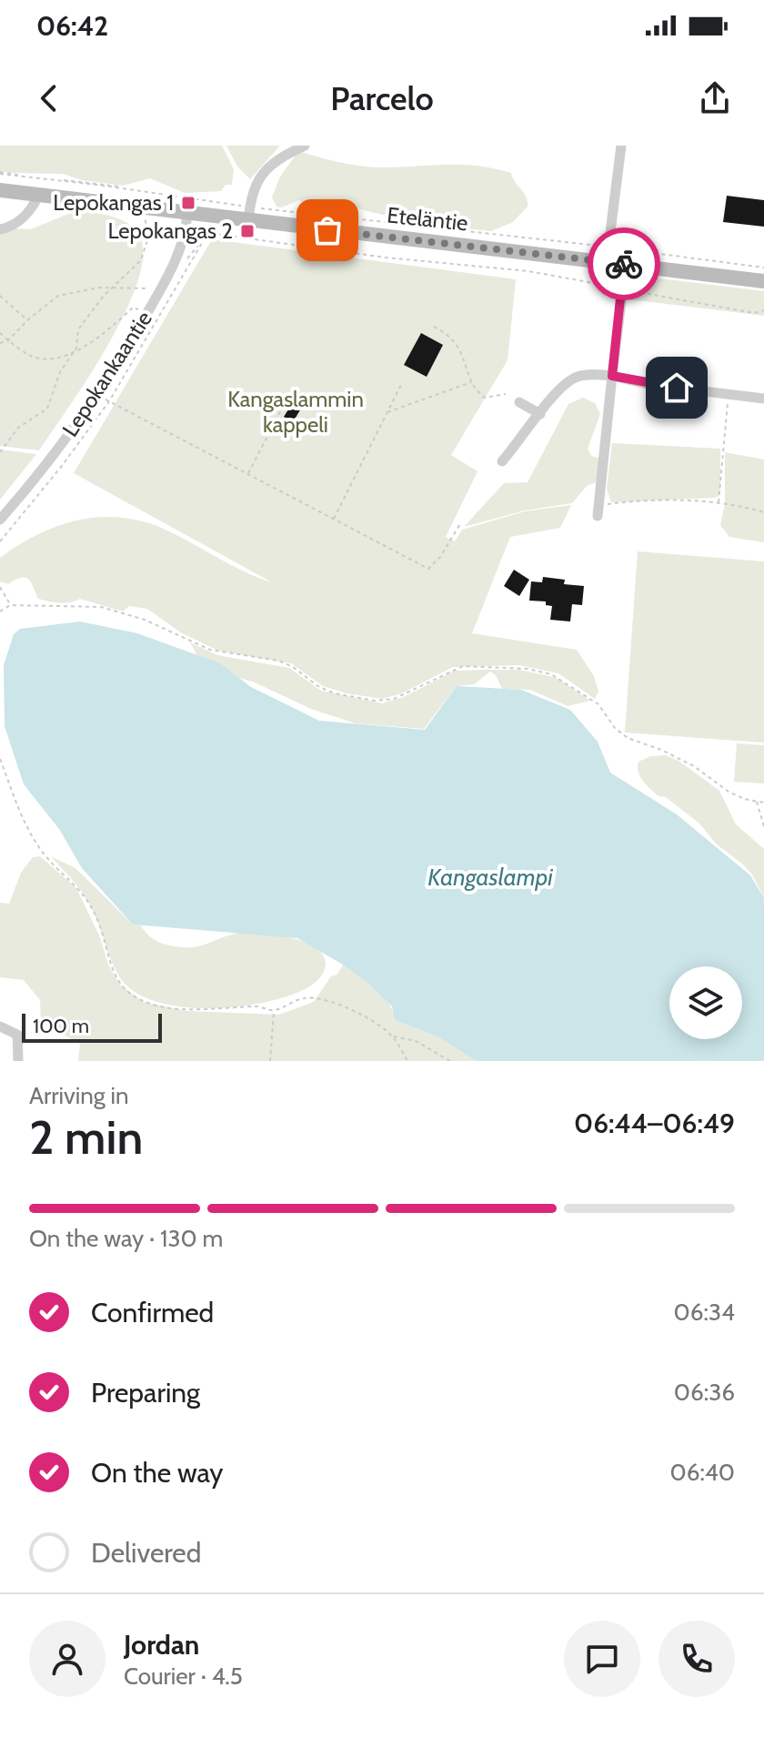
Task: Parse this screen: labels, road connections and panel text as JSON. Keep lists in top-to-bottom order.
{
  "streets": {
    "street": ["Eteläntie", "Lepokankaantie"]
  },
  "crossings": [
    ["Eteläntie", "Lepokankaantie"]
  ],
  "water": ["Kangaslampi"],
  "parks": ["Kangaslammin kappeli"],
  "places": {
    "transit": ["Lepokangas 1", "Lepokangas 2"]
  },
  "scale_bar": "100 m",
  "page": {
    "status": "06:42",
    "header": "Parcelo",
    "scale": "100 m",
    "heading": ["2 min", "Arriving in", "06:44–06:49"],
    "panel": ["Jordan", "Courier · 4.5"],
    "bar": "On the way · 130 m",
    "list": [
      ["Confirmed", "06:34"],
      ["Preparing", "06:36"],
      ["On the way", "06:40"],
      "Delivered"
    ]
  }
}
